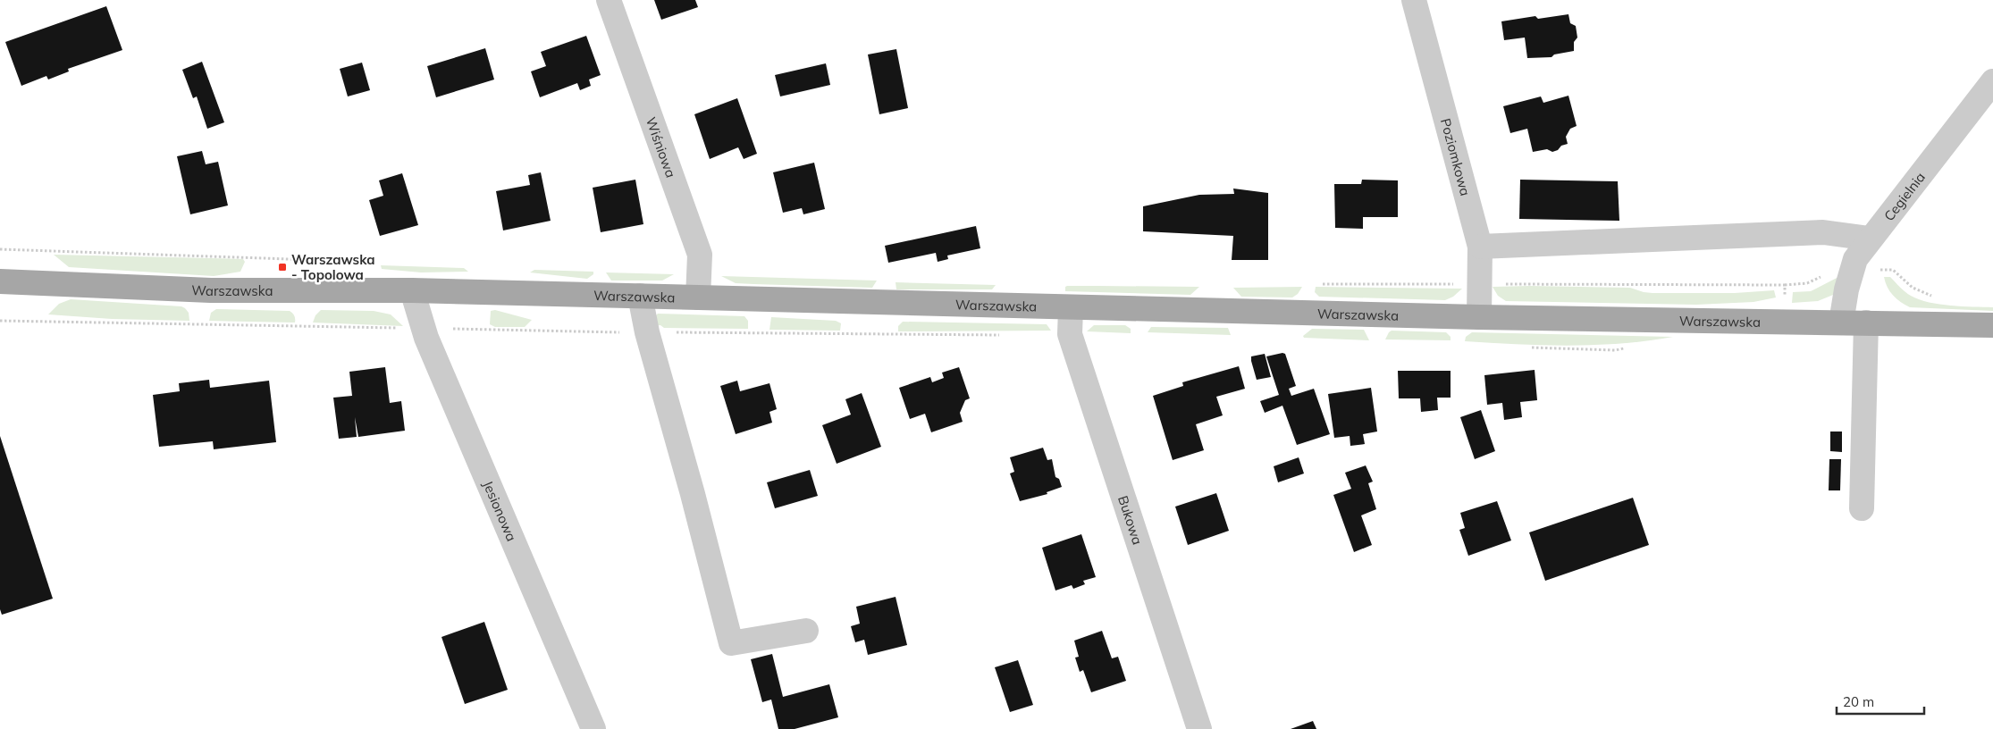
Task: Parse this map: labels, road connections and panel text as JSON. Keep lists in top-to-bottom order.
{
  "streets": {
    "main road": ["Warszawska"],
    "street": [
      "Wiśniowa",
      "Poziomkowa",
      "Cegielnia",
      "Jesionowa",
      "Bukowa"
    ]
  },
  "crossings": [
    ["Wiśniowa", "Warszawska"],
    ["Poziomkowa", "Warszawska"],
    ["Cegielnia", "Warszawska"],
    ["Warszawska", "Jesionowa"],
    ["Warszawska", "Bukowa"]
  ],
  "places": {
    "transit": ["Warszawska - Topolowa"]
  },
  "scale_bar": "20 m"
}
